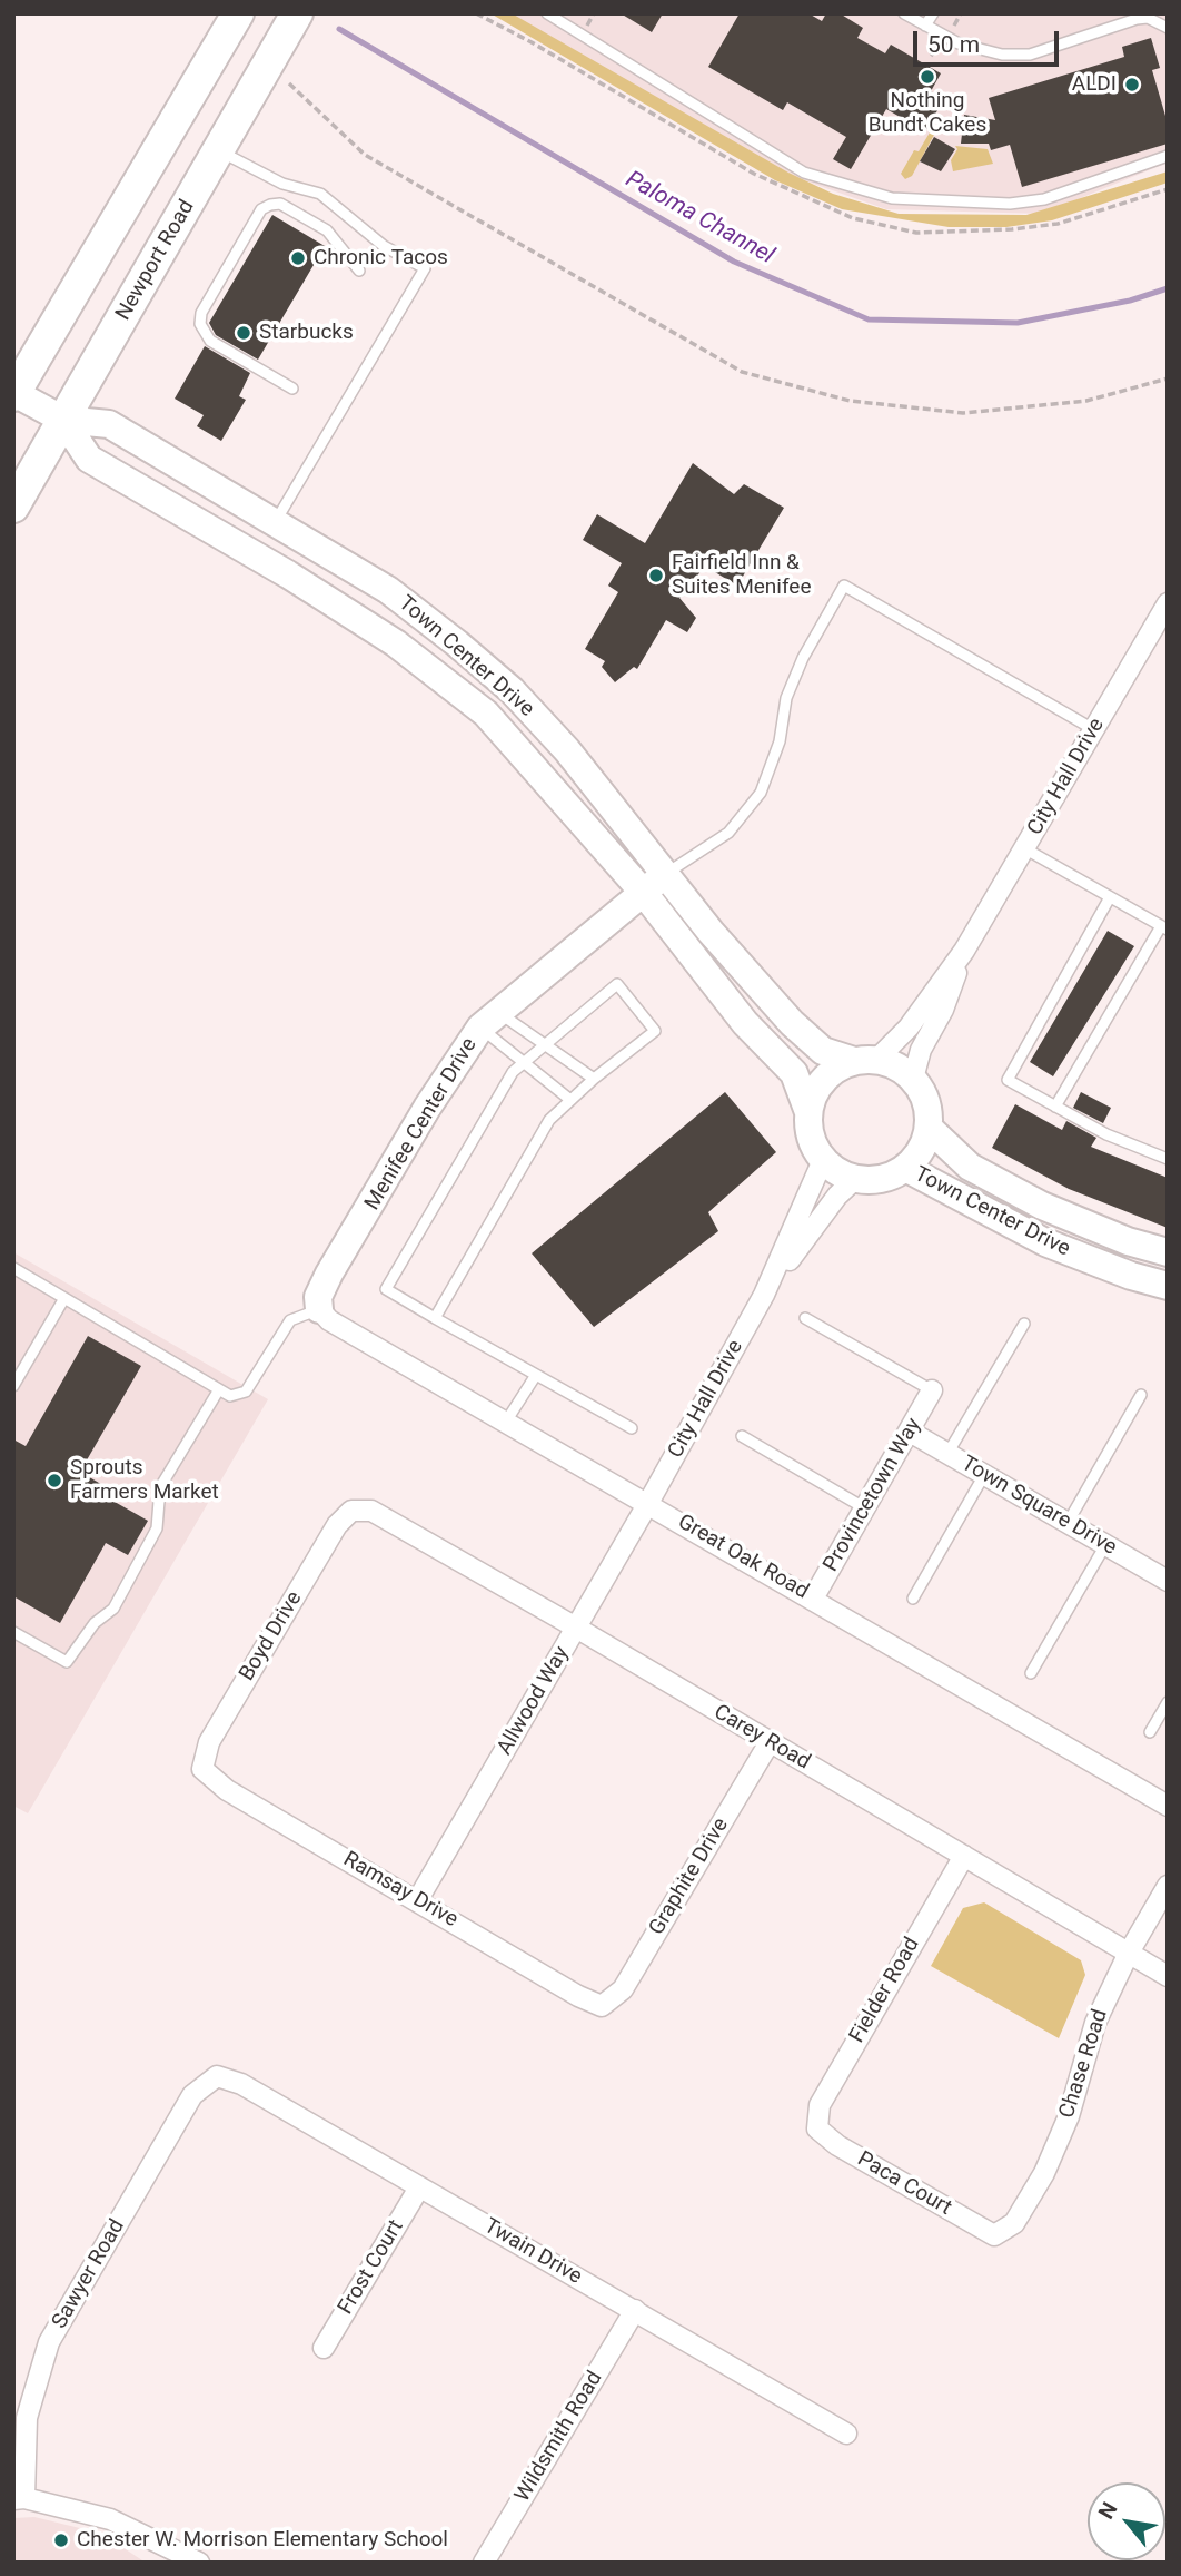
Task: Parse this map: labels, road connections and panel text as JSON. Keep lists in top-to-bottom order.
{
  "streets": {
    "main road": ["Newport Road"],
    "street": [
      "Town Center Drive",
      "City Hall Drive",
      "Menifee Center Drive",
      "Provincetown Way",
      "Town Square Drive",
      "Great Oak Road",
      "Boyd Drive",
      "Allwood Way",
      "Carey Road",
      "Graphite Drive",
      "Ramsay Drive",
      "Fielder Road",
      "Chase Road",
      "Paca Court",
      "Twain Drive",
      "Frost Court",
      "Sawyer Road",
      "Wildsmith Road"
    ]
  },
  "crossings": [
    ["Newport Road", "Town Center Drive"],
    ["Town Center Drive", "City Hall Drive"],
    ["Town Center Drive", "Menifee Center Drive"],
    ["City Hall Drive", "Great Oak Road"],
    ["City Hall Drive", "Allwood Way"],
    ["Menifee Center Drive", "Great Oak Road"],
    ["Provincetown Way", "Town Square Drive"],
    ["Provincetown Way", "Great Oak Road"],
    ["Great Oak Road", "Allwood Way"],
    ["Boyd Drive", "Carey Road"],
    ["Boyd Drive", "Ramsay Drive"],
    ["Allwood Way", "Carey Road"],
    ["Allwood Way", "Ramsay Drive"],
    ["Carey Road", "Graphite Drive"],
    ["Carey Road", "Fielder Road"],
    ["Carey Road", "Chase Road"],
    ["Graphite Drive", "Ramsay Drive"],
    ["Fielder Road", "Paca Court"],
    ["Chase Road", "Paca Court"],
    ["Twain Drive", "Frost Court"],
    ["Twain Drive", "Sawyer Road"],
    ["Twain Drive", "Wildsmith Road"]
  ],
  "water": ["Paloma Channel"],
  "places": [
    "Nothing Bundt Cakes",
    "ALDI",
    "Chronic Tacos",
    "Starbucks",
    "Fairfield Inn & Suites Menifee",
    "Sprouts Farmers Market",
    "Chester W. Morrison Elementary School"
  ],
  "scale_bar": "50 m",
  "north": "top left"
}
